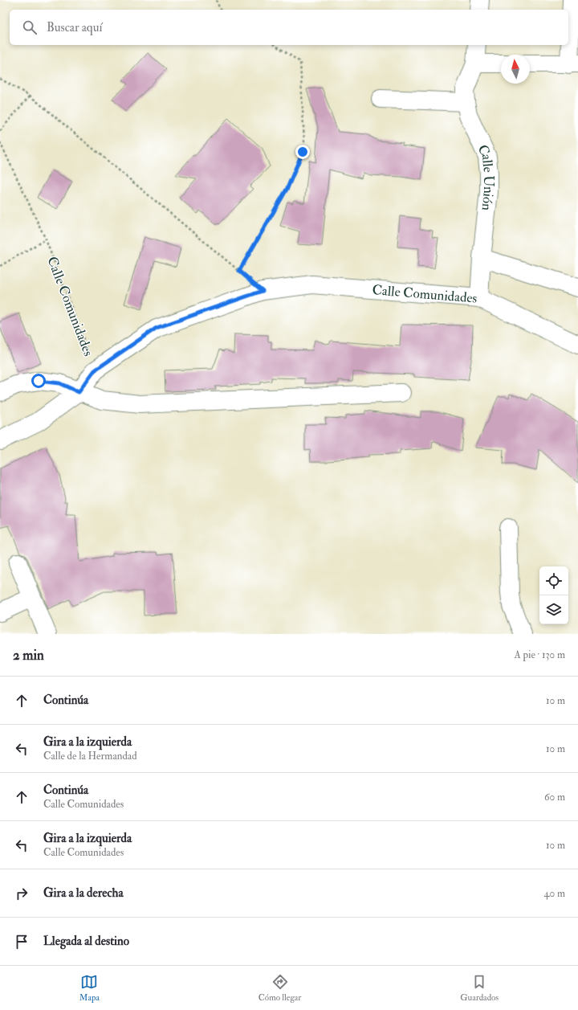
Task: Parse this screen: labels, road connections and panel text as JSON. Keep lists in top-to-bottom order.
{
  "streets": {
    "street": ["Calle Unión", "Calle Comunidades"]
  },
  "crossings": [
    ["Calle Unión", "Calle Comunidades"]
  ],
  "north": "top",
  "page": {
    "search": "Buscar aquí",
    "heading": ["2 min", "A pie · 130 m"],
    "list": [
      ["Continúa", "10 m"],
      ["Gira a la izquierda", "Calle de la Hermandad", "10 m"],
      ["Continúa", "Calle Comunidades", "60 m"],
      ["Gira a la izquierda", "Calle Comunidades", "10 m"],
      ["Gira a la derecha", "40 m"],
      "Llegada al destino"
    ],
    "nav": ["Mapa", "Cómo llegar", "Guardados"]
  }
}
